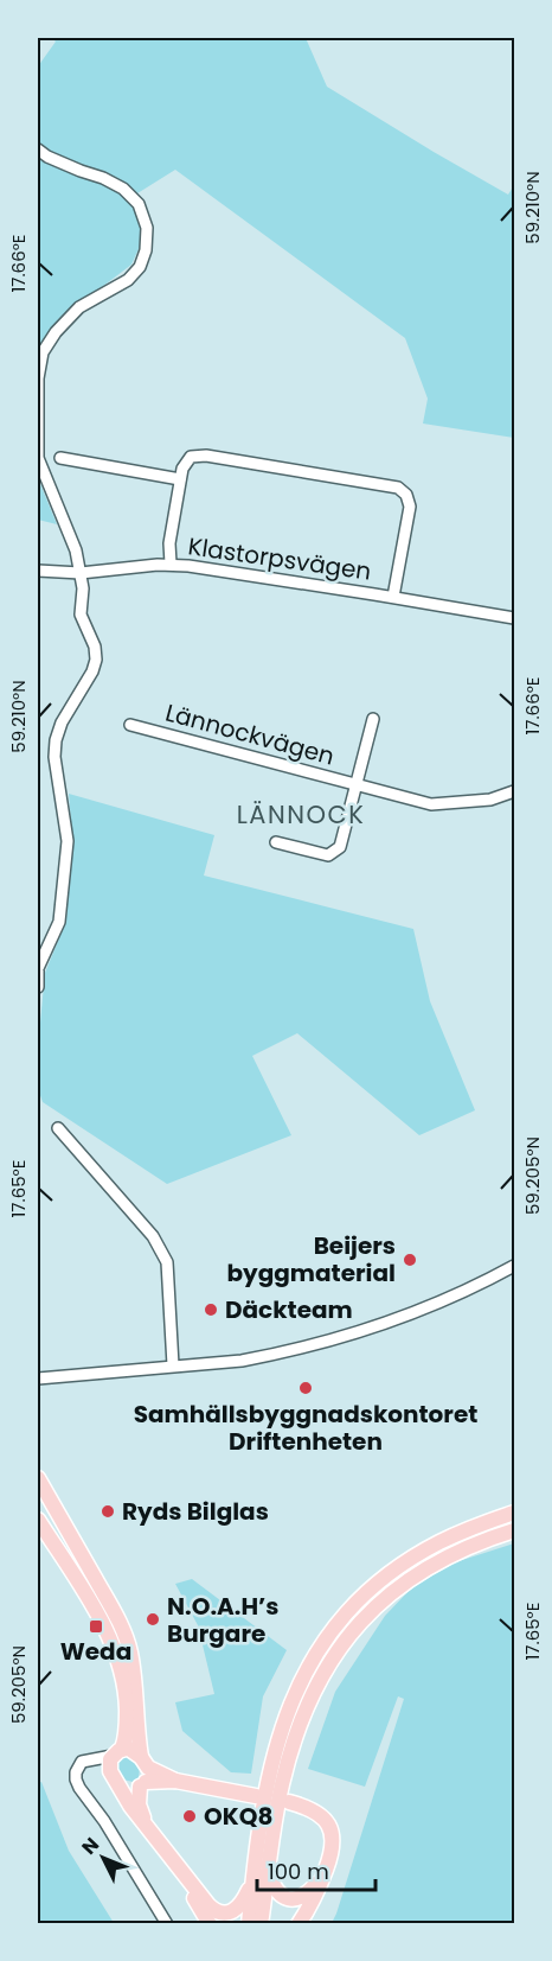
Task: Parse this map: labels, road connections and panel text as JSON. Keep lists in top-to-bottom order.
{
  "streets": {
    "street": ["Klastorpsvägen", "Lännockvägen"]
  },
  "districts": ["LÄNNOCK"],
  "places": {
    "other": [
      "Beijers byggmaterial",
      "Däckteam",
      "Samhällsbyggnadskontoret Driftenheten",
      "Ryds Bilglas",
      "N.O.A.H’s Burgare",
      "OKQ8"
    ],
    "transit": ["Weda"]
  },
  "scale_bar": "100 m",
  "north": "top left",
  "coordinates": [
    "59.210°N",
    "17.66°E",
    "59.205°N",
    "17.65°E"
  ]
}
